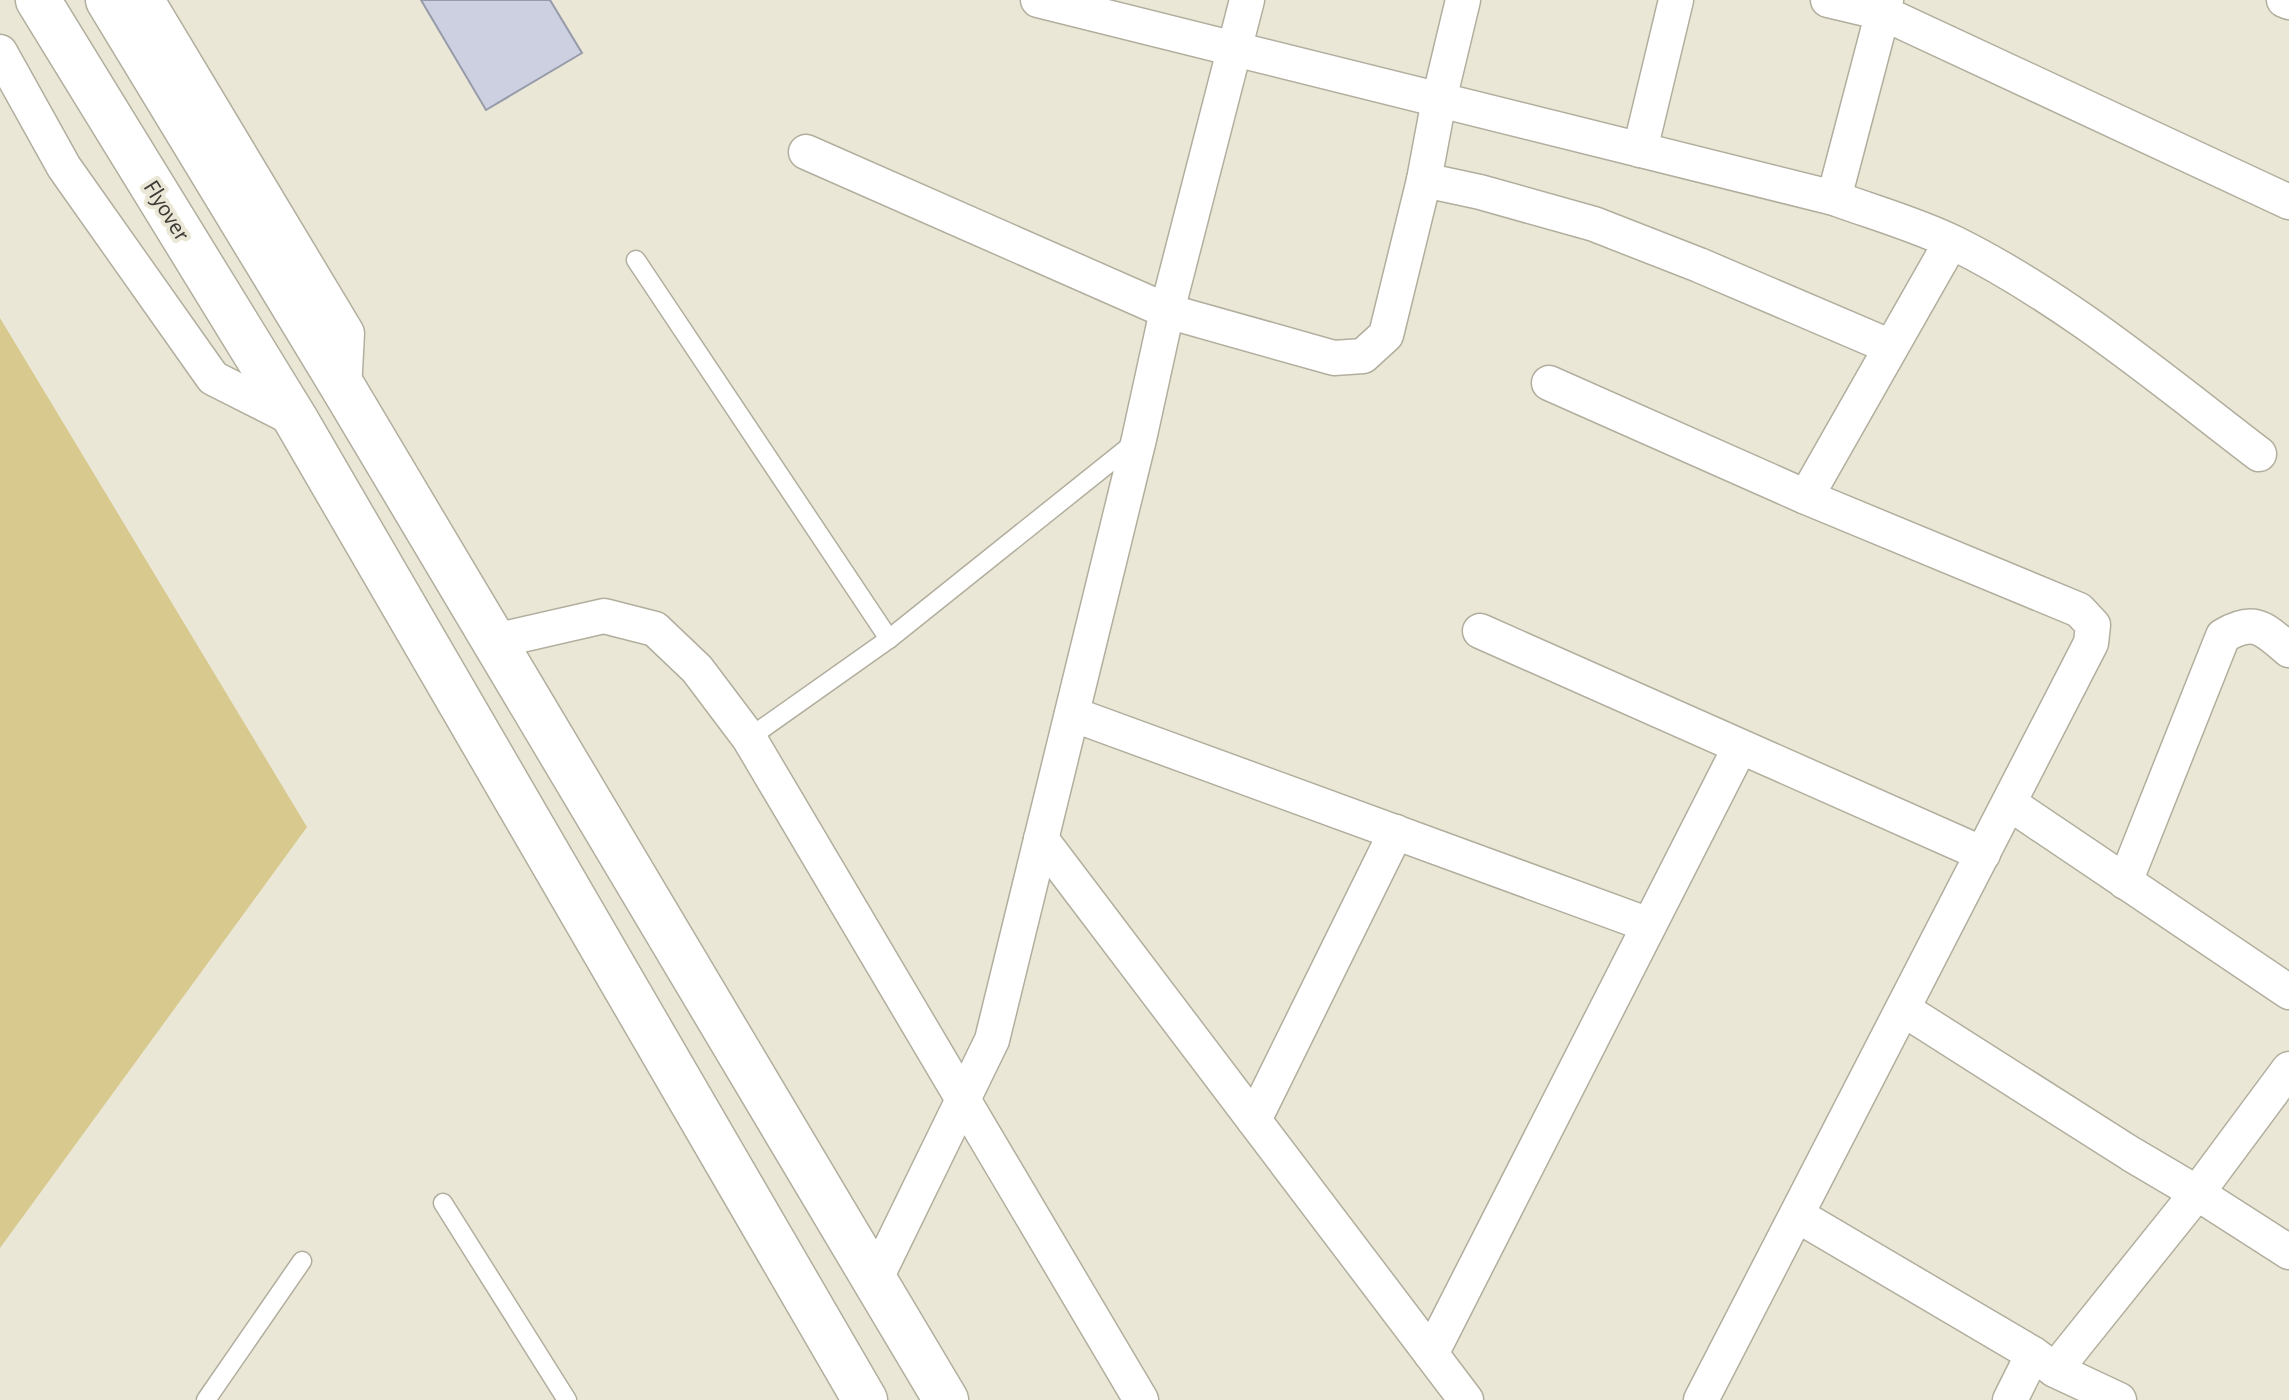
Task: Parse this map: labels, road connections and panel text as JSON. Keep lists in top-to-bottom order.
{
  "streets": {
    "main road": ["Flyover"]
  }
}
